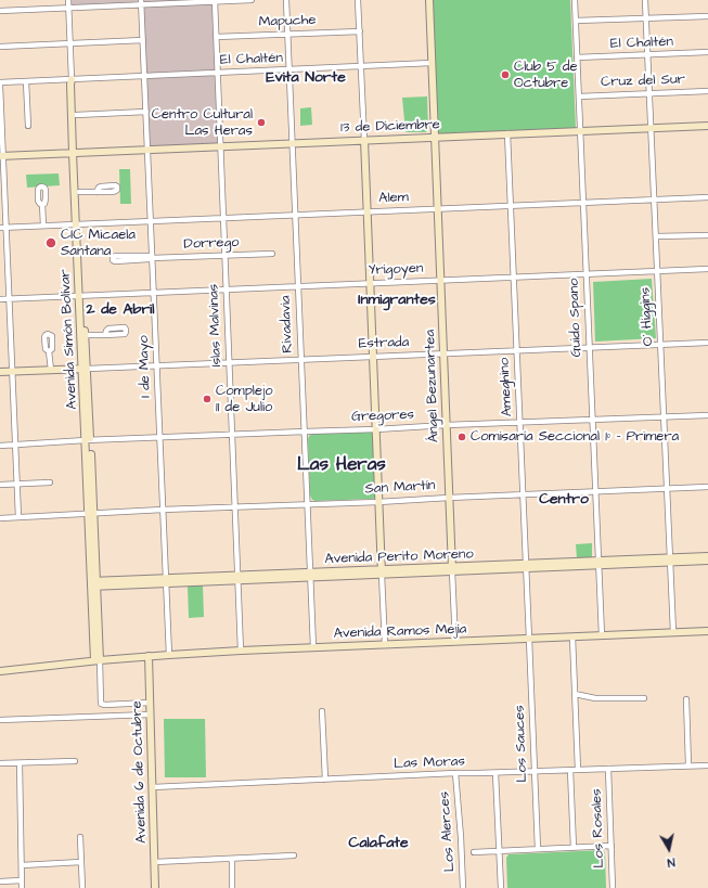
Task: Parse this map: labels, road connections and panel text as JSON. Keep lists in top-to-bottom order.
{
  "streets": {
    "street": [
      "Mapuche",
      "El Chaltén",
      "Cruz del Sur",
      "13 de Diciembre",
      "Alem",
      "Dorrego",
      "Yrigoyen",
      "O´ Higgins",
      "Guido Spano",
      "Rivadavia",
      "Islas Malvinas",
      "Avenida Simón Bolívar",
      "Estrada",
      "1 de Mayo",
      "Ángel Bezunartea",
      "Ameghino",
      "Gregores",
      "San Martín",
      "Avenida Perito Moreno",
      "Avenida Ramos Mejía",
      "Los Sauces",
      "Las Moras",
      "Avenida 6 de Octubre",
      "Los Rosales",
      "Los Alerces"
    ]
  },
  "crossings": [
    ["Mapuche", "Rivadavia"],
    ["Mapuche", "Islas Malvinas"],
    ["El Chaltén", "O´ Higgins"],
    ["El Chaltén", "Guido Spano"],
    ["El Chaltén", "Rivadavia"],
    ["El Chaltén", "Islas Malvinas"],
    ["El Chaltén", "Avenida Simón Bolívar"],
    ["El Chaltén", "1 de Mayo"],
    ["El Chaltén", "Ángel Bezunartea"],
    ["Cruz del Sur", "O´ Higgins"],
    ["Cruz del Sur", "Guido Spano"],
    ["13 de Diciembre", "O´ Higgins"],
    ["13 de Diciembre", "Guido Spano"],
    ["13 de Diciembre", "Rivadavia"],
    ["13 de Diciembre", "Islas Malvinas"],
    ["13 de Diciembre", "Avenida Simón Bolívar"],
    ["13 de Diciembre", "1 de Mayo"],
    ["13 de Diciembre", "Ángel Bezunartea"],
    ["13 de Diciembre", "Ameghino"],
    ["Alem", "O´ Higgins"],
    ["Alem", "Guido Spano"],
    ["Alem", "Rivadavia"],
    ["Alem", "Islas Malvinas"],
    ["Alem", "Avenida Simón Bolívar"],
    ["Alem", "1 de Mayo"],
    ["Alem", "Ángel Bezunartea"],
    ["Alem", "Ameghino"],
    ["Dorrego", "Islas Malvinas"],
    ["Dorrego", "1 de Mayo"],
    ["Yrigoyen", "O´ Higgins"],
    ["Yrigoyen", "Guido Spano"],
    ["Yrigoyen", "Rivadavia"],
    ["Yrigoyen", "Islas Malvinas"],
    ["Yrigoyen", "Avenida Simón Bolívar"],
    ["Yrigoyen", "1 de Mayo"],
    ["Yrigoyen", "Ángel Bezunartea"],
    ["Yrigoyen", "Ameghino"],
    ["O´ Higgins", "Estrada"],
    ["O´ Higgins", "Gregores"],
    ["O´ Higgins", "San Martín"],
    ["O´ Higgins", "Avenida Perito Moreno"],
    ["O´ Higgins", "Avenida Ramos Mejía"],
    ["Guido Spano", "Estrada"],
    ["Guido Spano", "Gregores"],
    ["Guido Spano", "San Martín"],
    ["Guido Spano", "Avenida Perito Moreno"],
    ["Guido Spano", "Avenida Ramos Mejía"],
    ["Rivadavia", "Estrada"],
    ["Rivadavia", "Gregores"],
    ["Rivadavia", "San Martín"],
    ["Rivadavia", "Avenida Perito Moreno"],
    ["Rivadavia", "Avenida Ramos Mejía"],
    ["Islas Malvinas", "Estrada"],
    ["Islas Malvinas", "Gregores"],
    ["Islas Malvinas", "San Martín"],
    ["Islas Malvinas", "Avenida Perito Moreno"],
    ["Islas Malvinas", "Avenida Ramos Mejía"],
    ["Avenida Simón Bolívar", "Estrada"],
    ["Avenida Simón Bolívar", "Gregores"],
    ["Avenida Simón Bolívar", "San Martín"],
    ["Avenida Simón Bolívar", "Avenida Perito Moreno"],
    ["Avenida Simón Bolívar", "Avenida Ramos Mejía"],
    ["Estrada", "1 de Mayo"],
    ["Estrada", "Ángel Bezunartea"],
    ["Estrada", "Ameghino"],
    ["1 de Mayo", "Gregores"],
    ["1 de Mayo", "San Martín"],
    ["1 de Mayo", "Avenida Perito Moreno"],
    ["1 de Mayo", "Avenida Ramos Mejía"],
    ["Ángel Bezunartea", "Gregores"],
    ["Ángel Bezunartea", "San Martín"],
    ["Ángel Bezunartea", "Avenida Perito Moreno"],
    ["Ángel Bezunartea", "Avenida Ramos Mejía"],
    ["Ameghino", "Gregores"],
    ["Ameghino", "San Martín"],
    ["Ameghino", "Avenida Perito Moreno"],
    ["Ameghino", "Avenida Ramos Mejía"],
    ["Ameghino", "Los Sauces"],
    ["Avenida Ramos Mejía", "Los Sauces"],
    ["Avenida Ramos Mejía", "Avenida 6 de Octubre"],
    ["Los Sauces", "Las Moras"],
    ["Las Moras", "Avenida 6 de Octubre"],
    ["Las Moras", "Los Rosales"],
    ["Las Moras", "Los Alerces"]
  ],
  "districts": [
    "Evita Norte",
    "Inmigrantes",
    "2 de Abril",
    "Las Heras",
    "Centro",
    "Calafate"
  ],
  "places": [
    "Club 5 de Octubre",
    "Centro Cultural Las Heras",
    "CIC Micaela Santana",
    "Complejo 11 de Julio",
    "Comisaría Seccional 1º - Primera"
  ],
  "north": "bottom"
}
